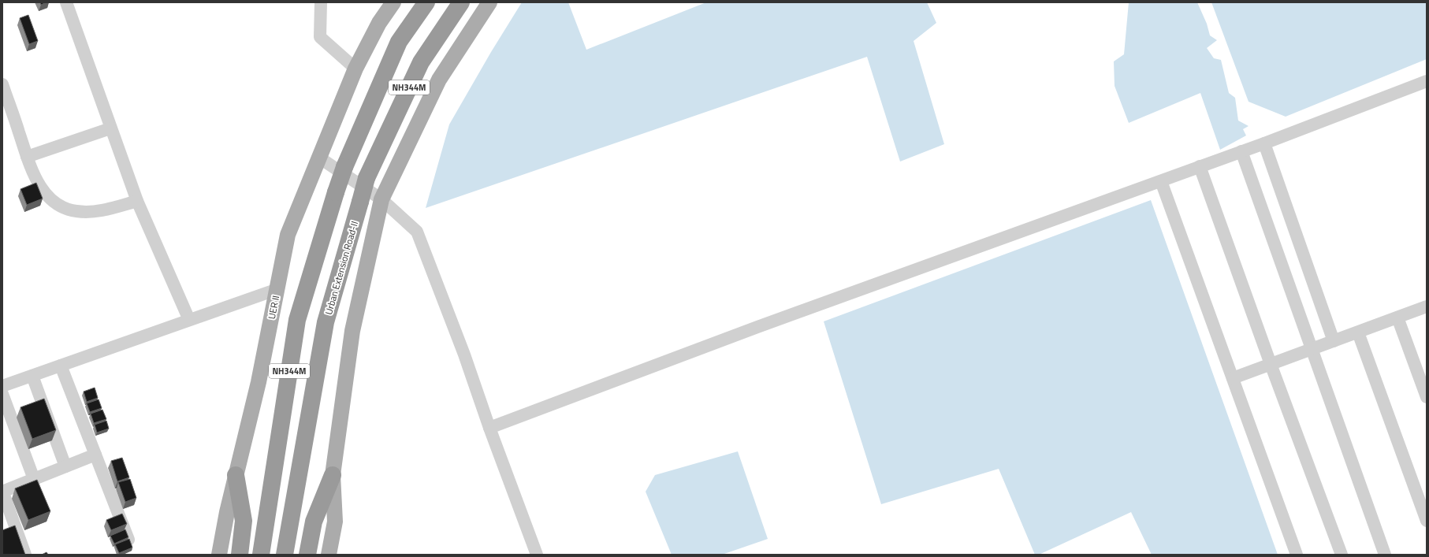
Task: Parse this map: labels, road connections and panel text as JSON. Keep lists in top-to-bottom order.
{
  "streets": {
    "highway": ["NH344M", "Urban Extension Road-II"],
    "main road": ["UER II"]
  }
}
